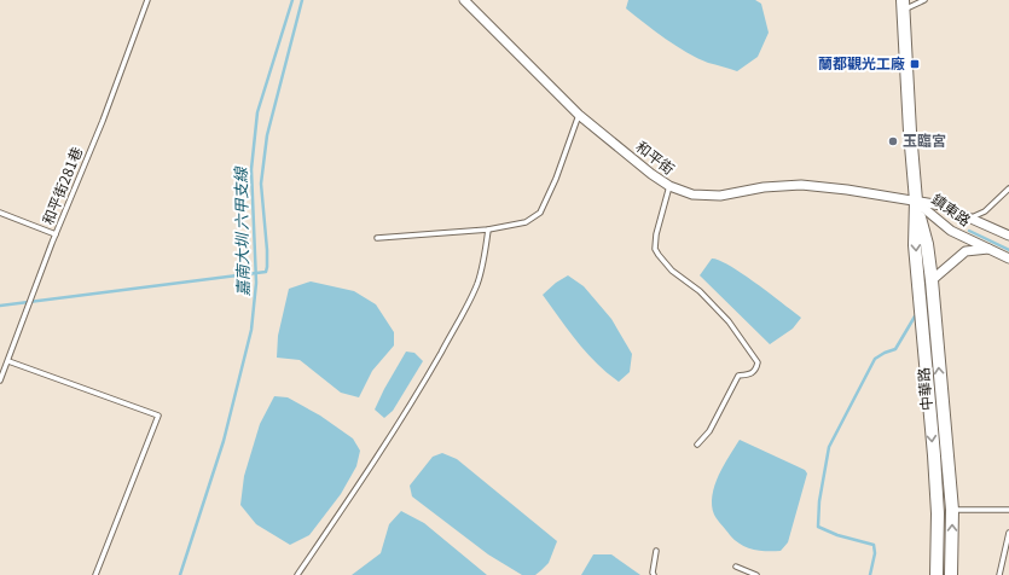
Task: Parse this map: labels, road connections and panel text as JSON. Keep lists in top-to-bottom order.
{
  "streets": {
    "street": ["和平街", "鎮東路", "中華路"],
    "lane": ["和平街281巷"]
  },
  "crossings": [
    ["和平街", "鎮東路"],
    ["和平街", "中華路"],
    ["鎮東路", "中華路"]
  ],
  "water": ["嘉南大圳 六甲支線"],
  "places": {
    "transit": ["蘭都觀光工廠"],
    "other": ["玉臨宮"]
  }
}
